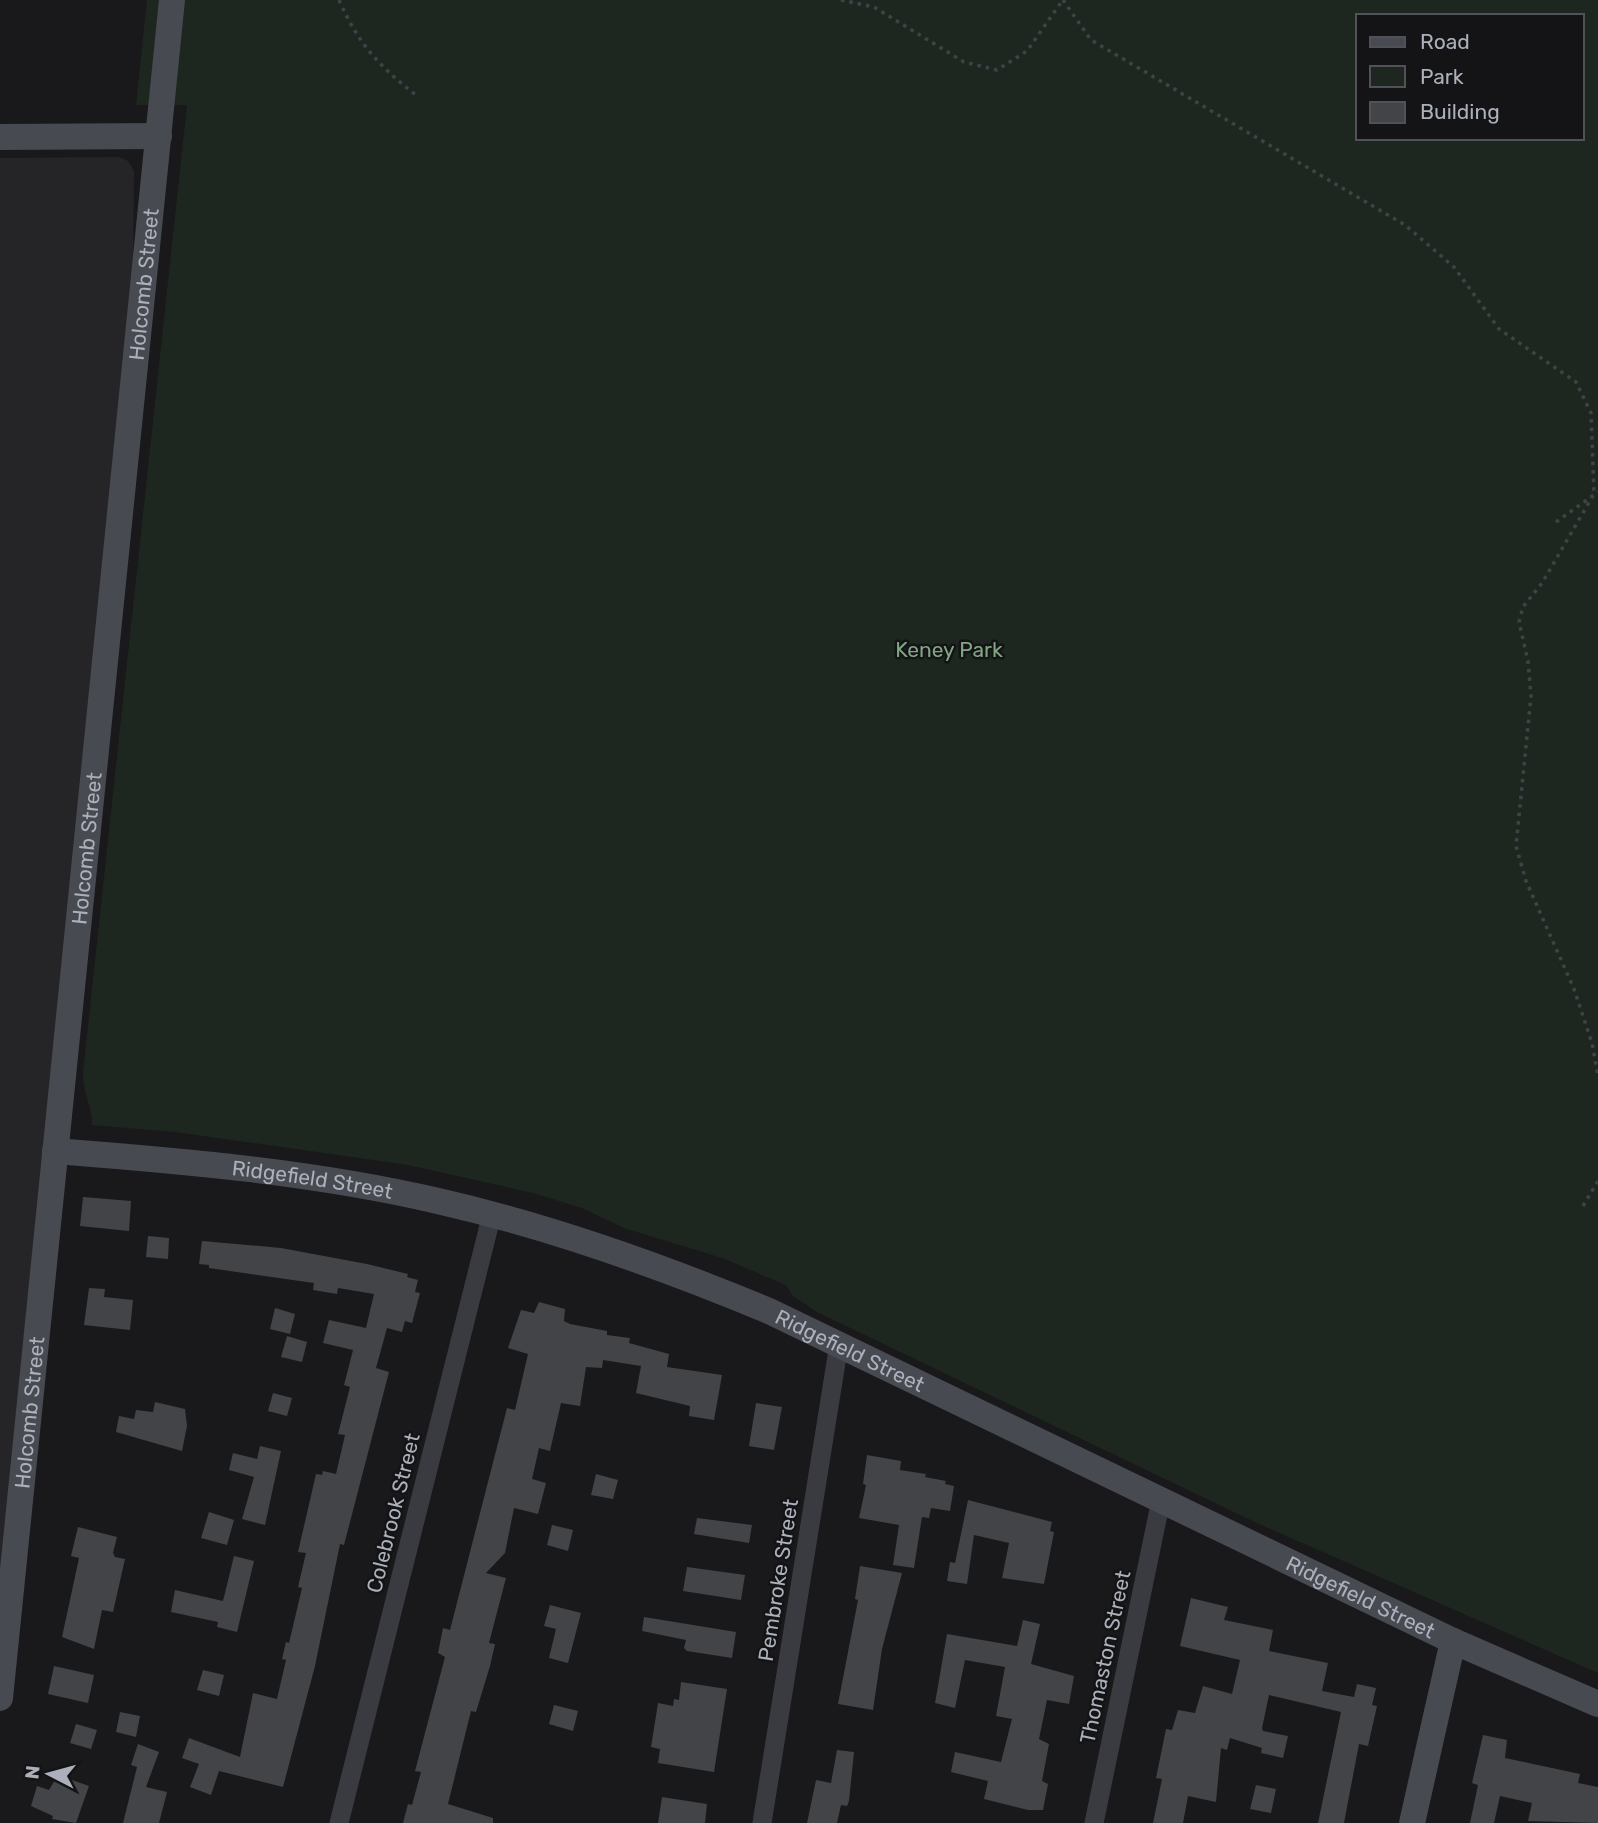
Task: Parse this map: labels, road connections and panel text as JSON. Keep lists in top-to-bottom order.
{
  "streets": {
    "street": [
      "Holcomb Street",
      "Ridgefield Street",
      "Colebrook Street",
      "Pembroke Street",
      "Thomaston Street"
    ]
  },
  "crossings": [
    ["Holcomb Street", "Ridgefield Street"],
    ["Ridgefield Street", "Colebrook Street"],
    ["Ridgefield Street", "Pembroke Street"],
    ["Ridgefield Street", "Thomaston Street"]
  ],
  "parks": ["Keney Park"],
  "legend": ["Road", "Park", "Building"],
  "north": "left"
}
